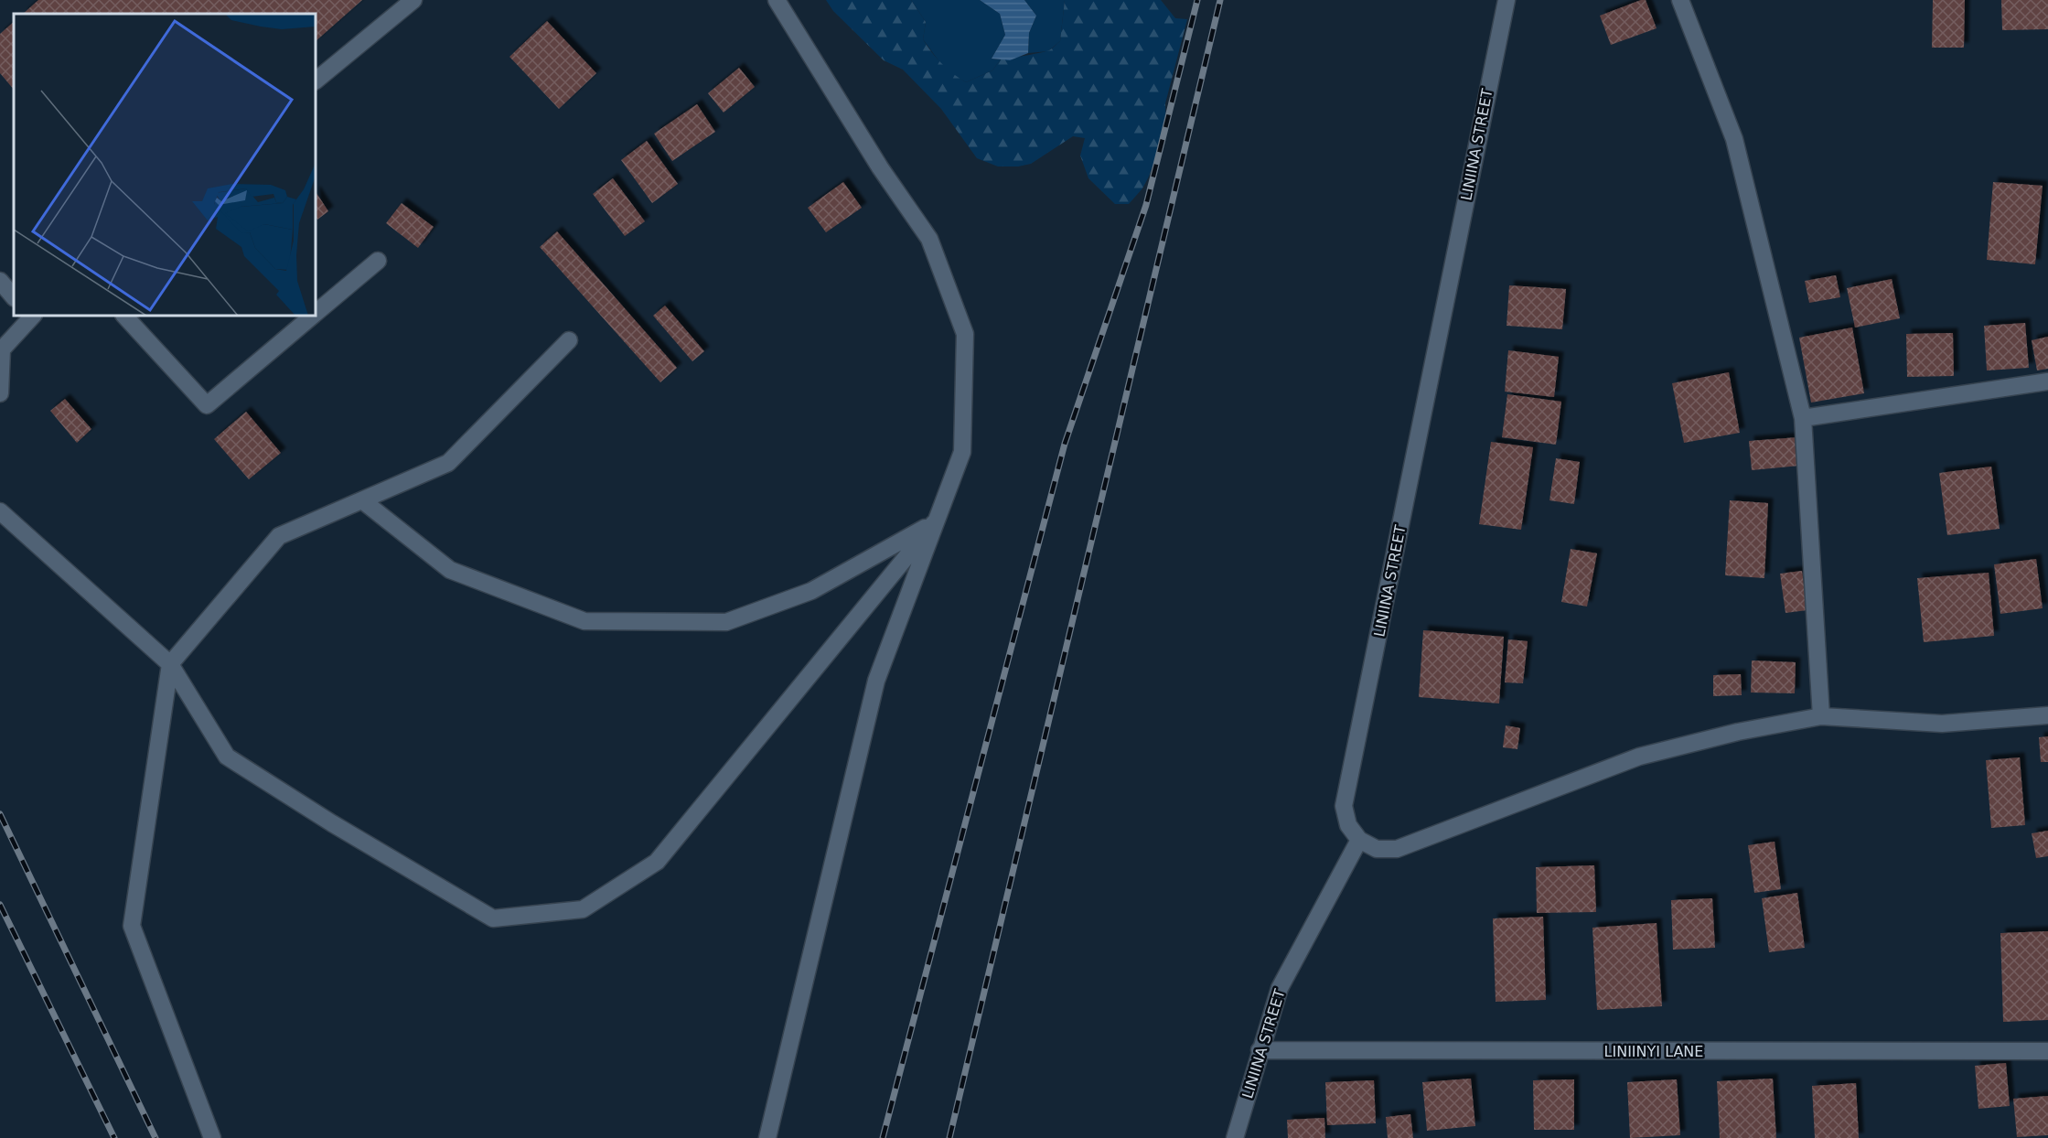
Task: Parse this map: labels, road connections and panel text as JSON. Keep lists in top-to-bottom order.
{
  "streets": {
    "street": ["LINIINA STREET", "LINIINYI LANE"]
  },
  "crossings": [
    ["LINIINA STREET", "LINIINYI LANE"]
  ]
}
